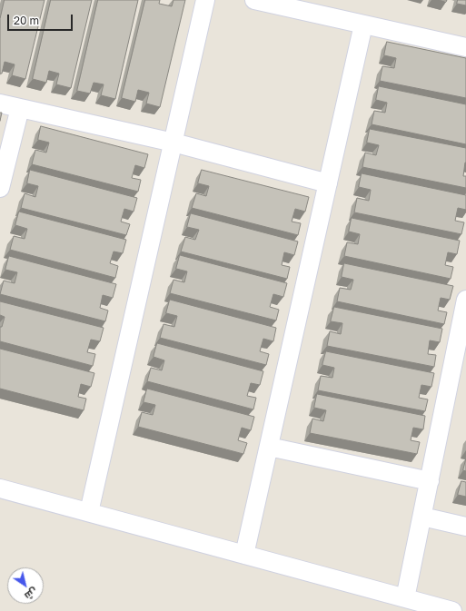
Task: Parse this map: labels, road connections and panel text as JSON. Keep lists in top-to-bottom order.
{
  "scale_bar": "20 m",
  "north": "bottom right"
}
